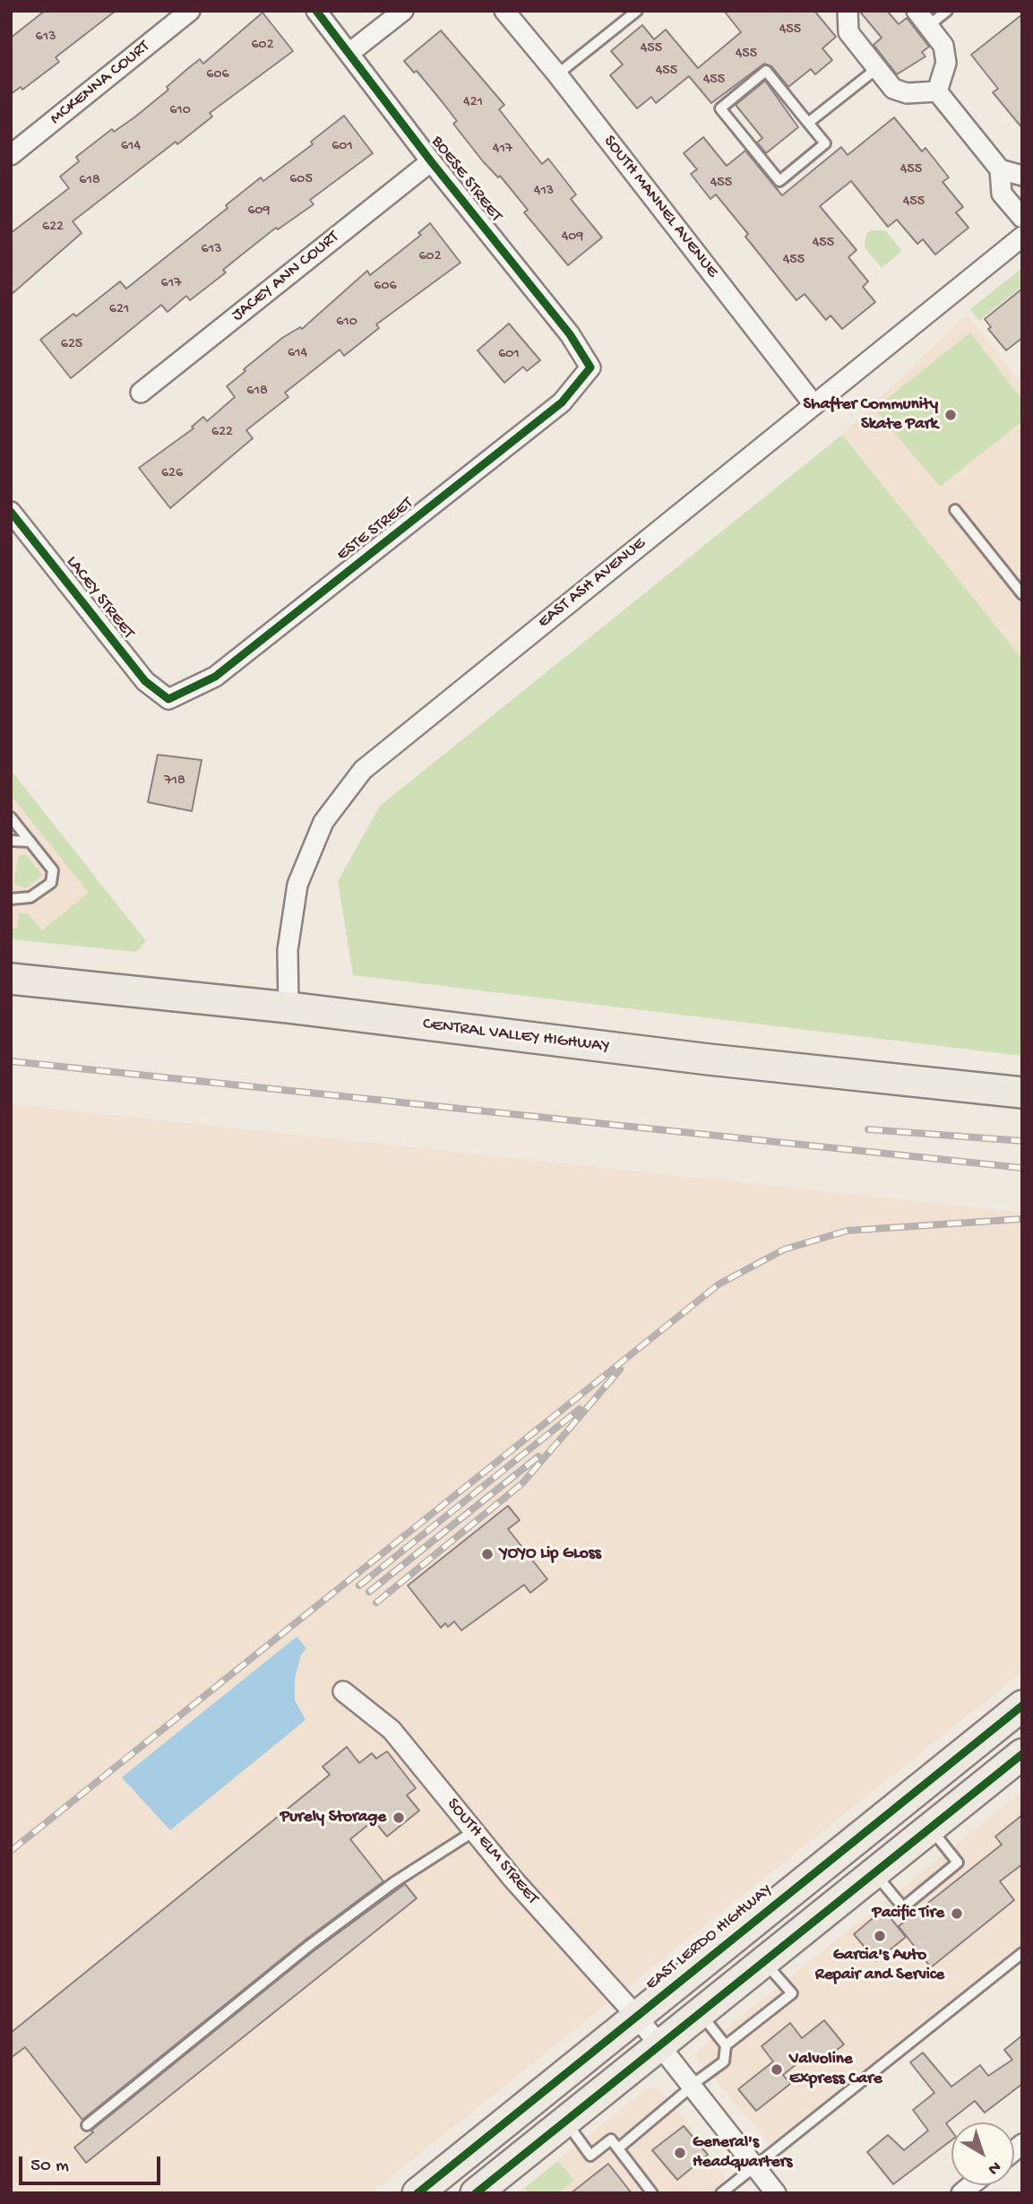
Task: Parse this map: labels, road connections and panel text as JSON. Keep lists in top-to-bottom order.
{
  "streets": {
    "main road": ["CENTRAL VALLEY HIGHWAY", "EAST LERDO HIGHWAY"],
    "street": [
      "MCKENNA COURT",
      "BOESE STREET",
      "SOUTH MANNEL AVENUE",
      "JACEY ANN COURT",
      "ESTE STREET",
      "EAST ASH AVENUE",
      "LACEY STREET",
      "SOUTH ELM STREET"
    ]
  },
  "crossings": [
    ["BOESE STREET", "JACEY ANN COURT"],
    ["BOESE STREET", "ESTE STREET"],
    ["SOUTH MANNEL AVENUE", "EAST ASH AVENUE"],
    ["ESTE STREET", "LACEY STREET"],
    ["EAST ASH AVENUE", "CENTRAL VALLEY HIGHWAY"],
    ["SOUTH ELM STREET", "EAST LERDO HIGHWAY"]
  ],
  "places": [
    "Shafter Community Skate Park",
    "YOYO Lip GLoss",
    "Purely Storage",
    "Pacific Tire",
    "Garcia's Auto Repair and Service",
    "Valvoline Express Care",
    "General's Headquarters"
  ],
  "house_numbers": [
    "455",
    "613",
    "602",
    "455",
    "455",
    "455",
    "606",
    "455",
    "421",
    "610",
    "614",
    "601",
    "417",
    "455",
    "605",
    "618",
    "455",
    "413",
    "455",
    "609",
    "622",
    "409",
    "455",
    "613",
    "602",
    "455",
    "617",
    "606",
    "621",
    "610",
    "625",
    "614",
    "601",
    "618",
    "622",
    "626",
    "718"
  ],
  "scale_bar": "50 m",
  "north": "bottom right"
}
